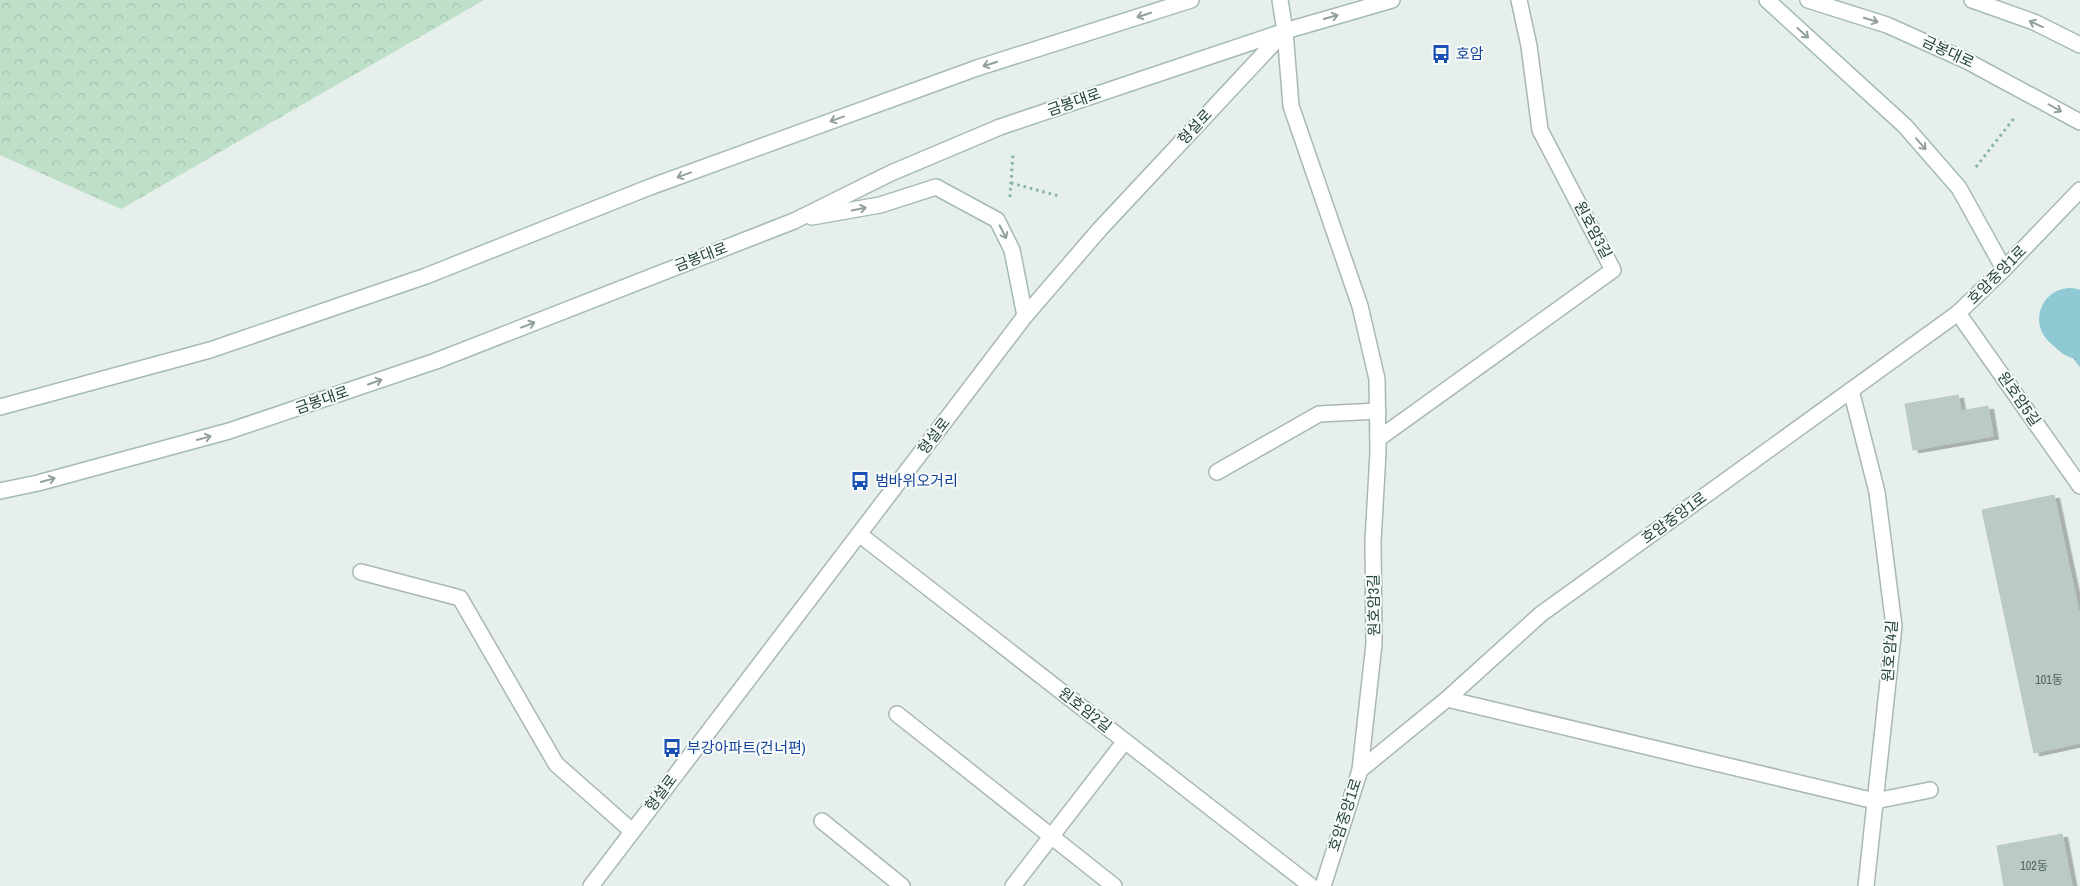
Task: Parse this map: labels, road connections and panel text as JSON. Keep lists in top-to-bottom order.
{
  "streets": {
    "street": [
      "금봉대로",
      "형설로",
      "원호암3길",
      "호암중앙1로",
      "원호암5길",
      "원호암4길",
      "원호암2길"
    ]
  },
  "crossings": [
    ["금봉대로", "형설로"],
    ["금봉대로", "원호암3길"],
    ["형설로", "원호암3길"],
    ["형설로", "원호암2길"],
    ["원호암3길", "호암중앙1로"],
    ["호암중앙1로", "원호암5길"],
    ["호암중앙1로", "원호암4길"]
  ],
  "places": {
    "bus stop": ["호암", "범바위오거리", "부강아파트(건너편)"]
  },
  "house_numbers": ["101동", "102동"]
}
